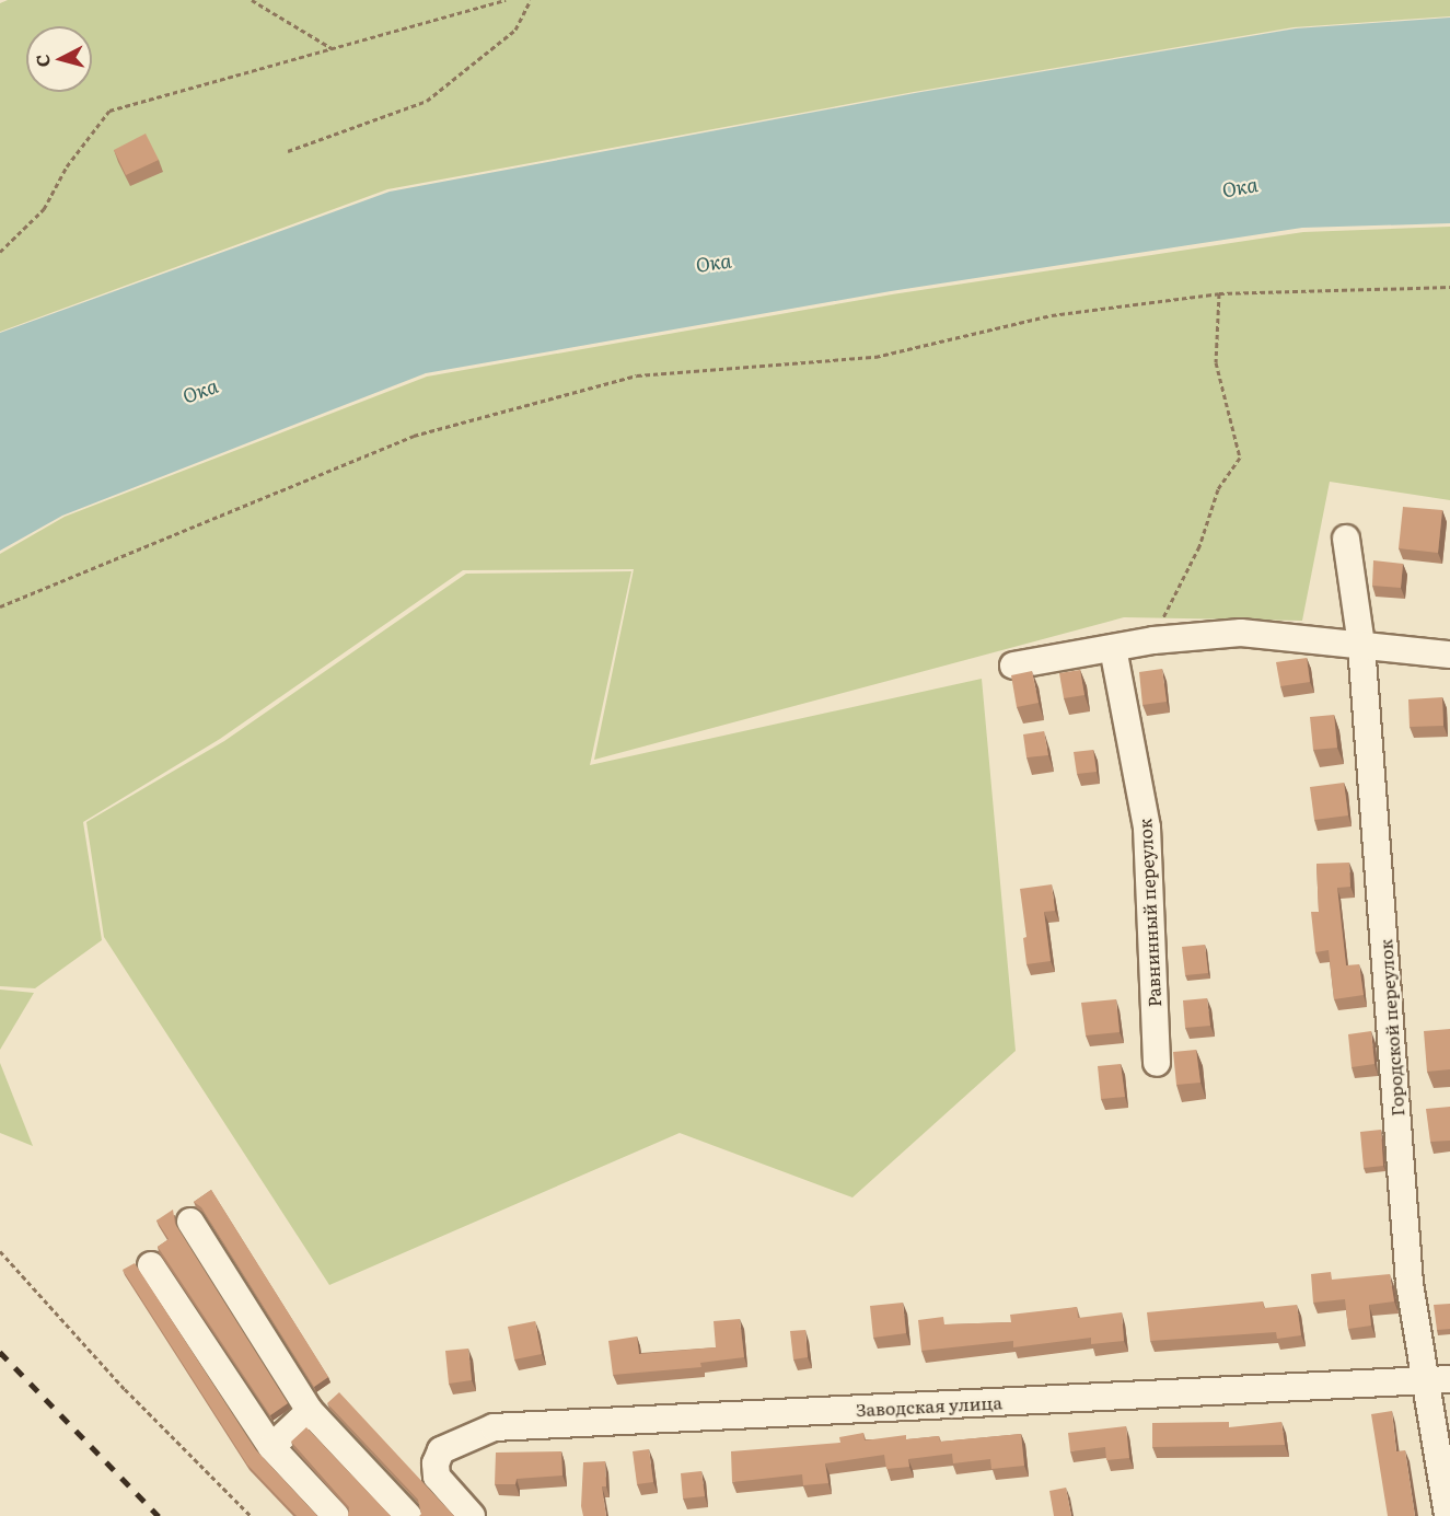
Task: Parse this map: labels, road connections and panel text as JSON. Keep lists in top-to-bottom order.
{
  "streets": {
    "street": ["Равнинный переулок", "Городской переулок", "Заводская улица"]
  },
  "crossings": [
    ["Городской переулок", "Заводская улица"]
  ],
  "water": ["Ока"],
  "north": "left"
}
